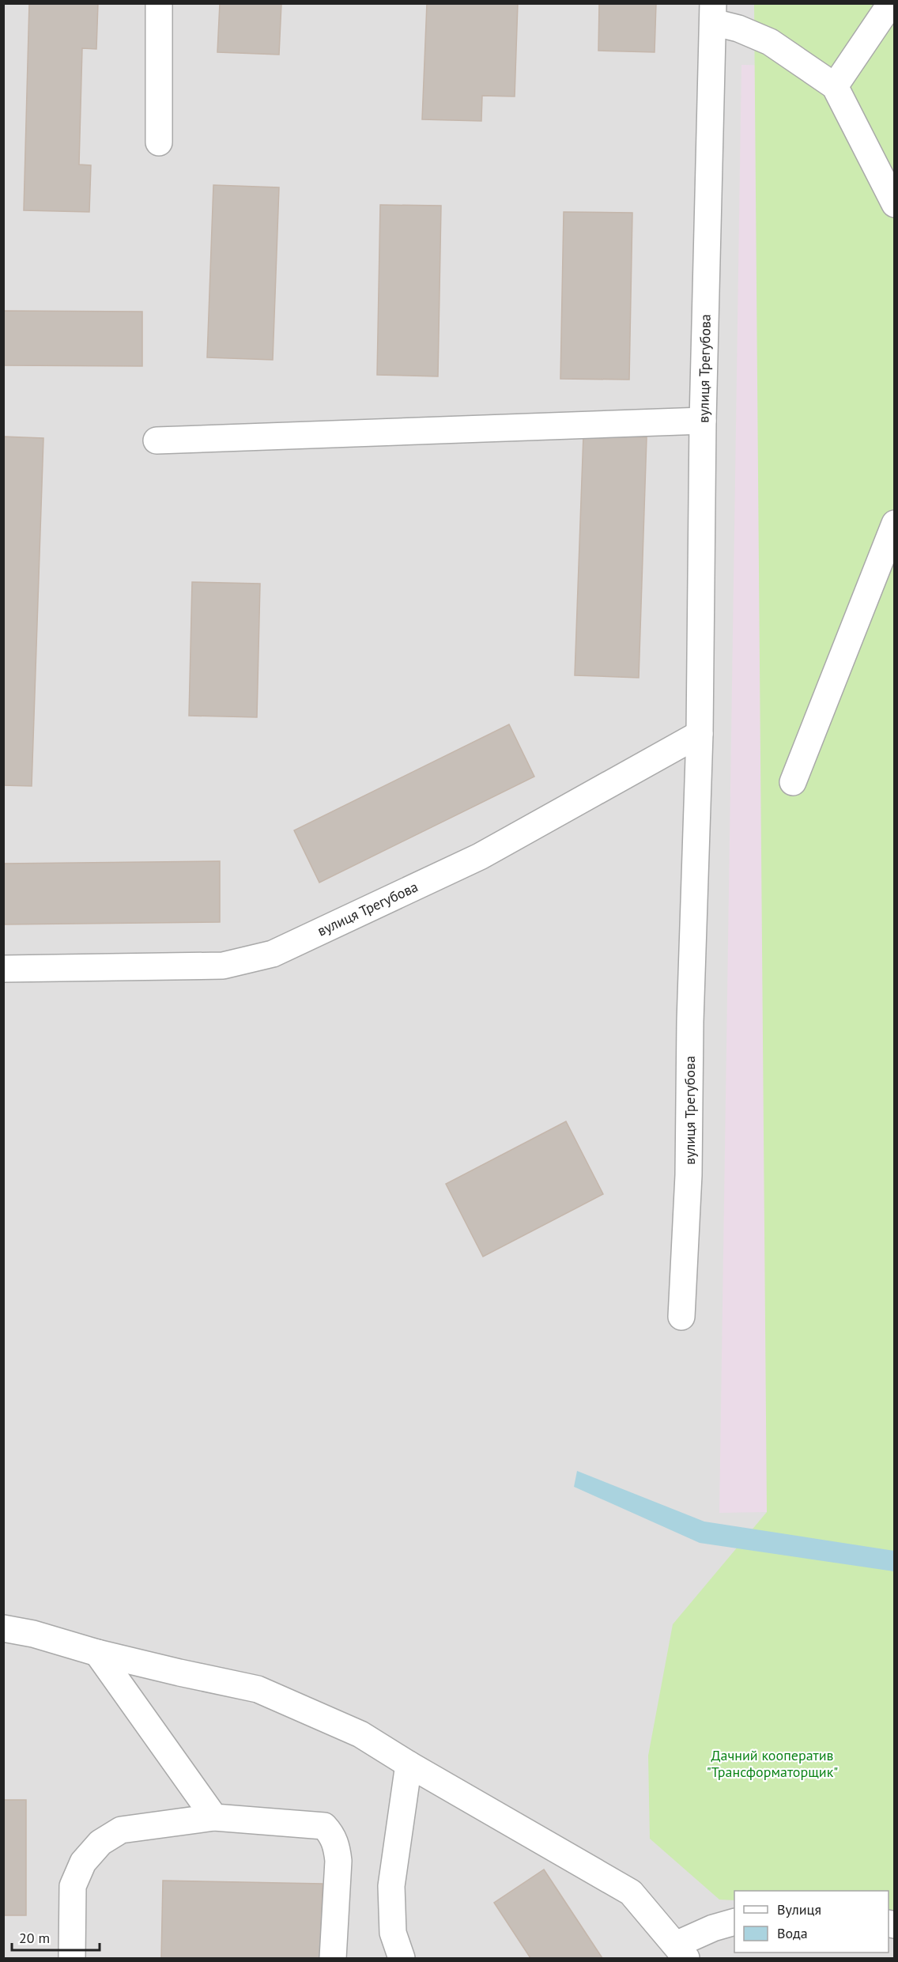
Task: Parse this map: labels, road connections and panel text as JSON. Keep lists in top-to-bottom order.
{
  "streets": {
    "street": ["вулиця Трегубова"]
  },
  "parks": ["Дачний кооператив \"Трансформаторщик\""],
  "legend": ["Вулиця", "Вода"],
  "scale_bar": "20 m"
}
